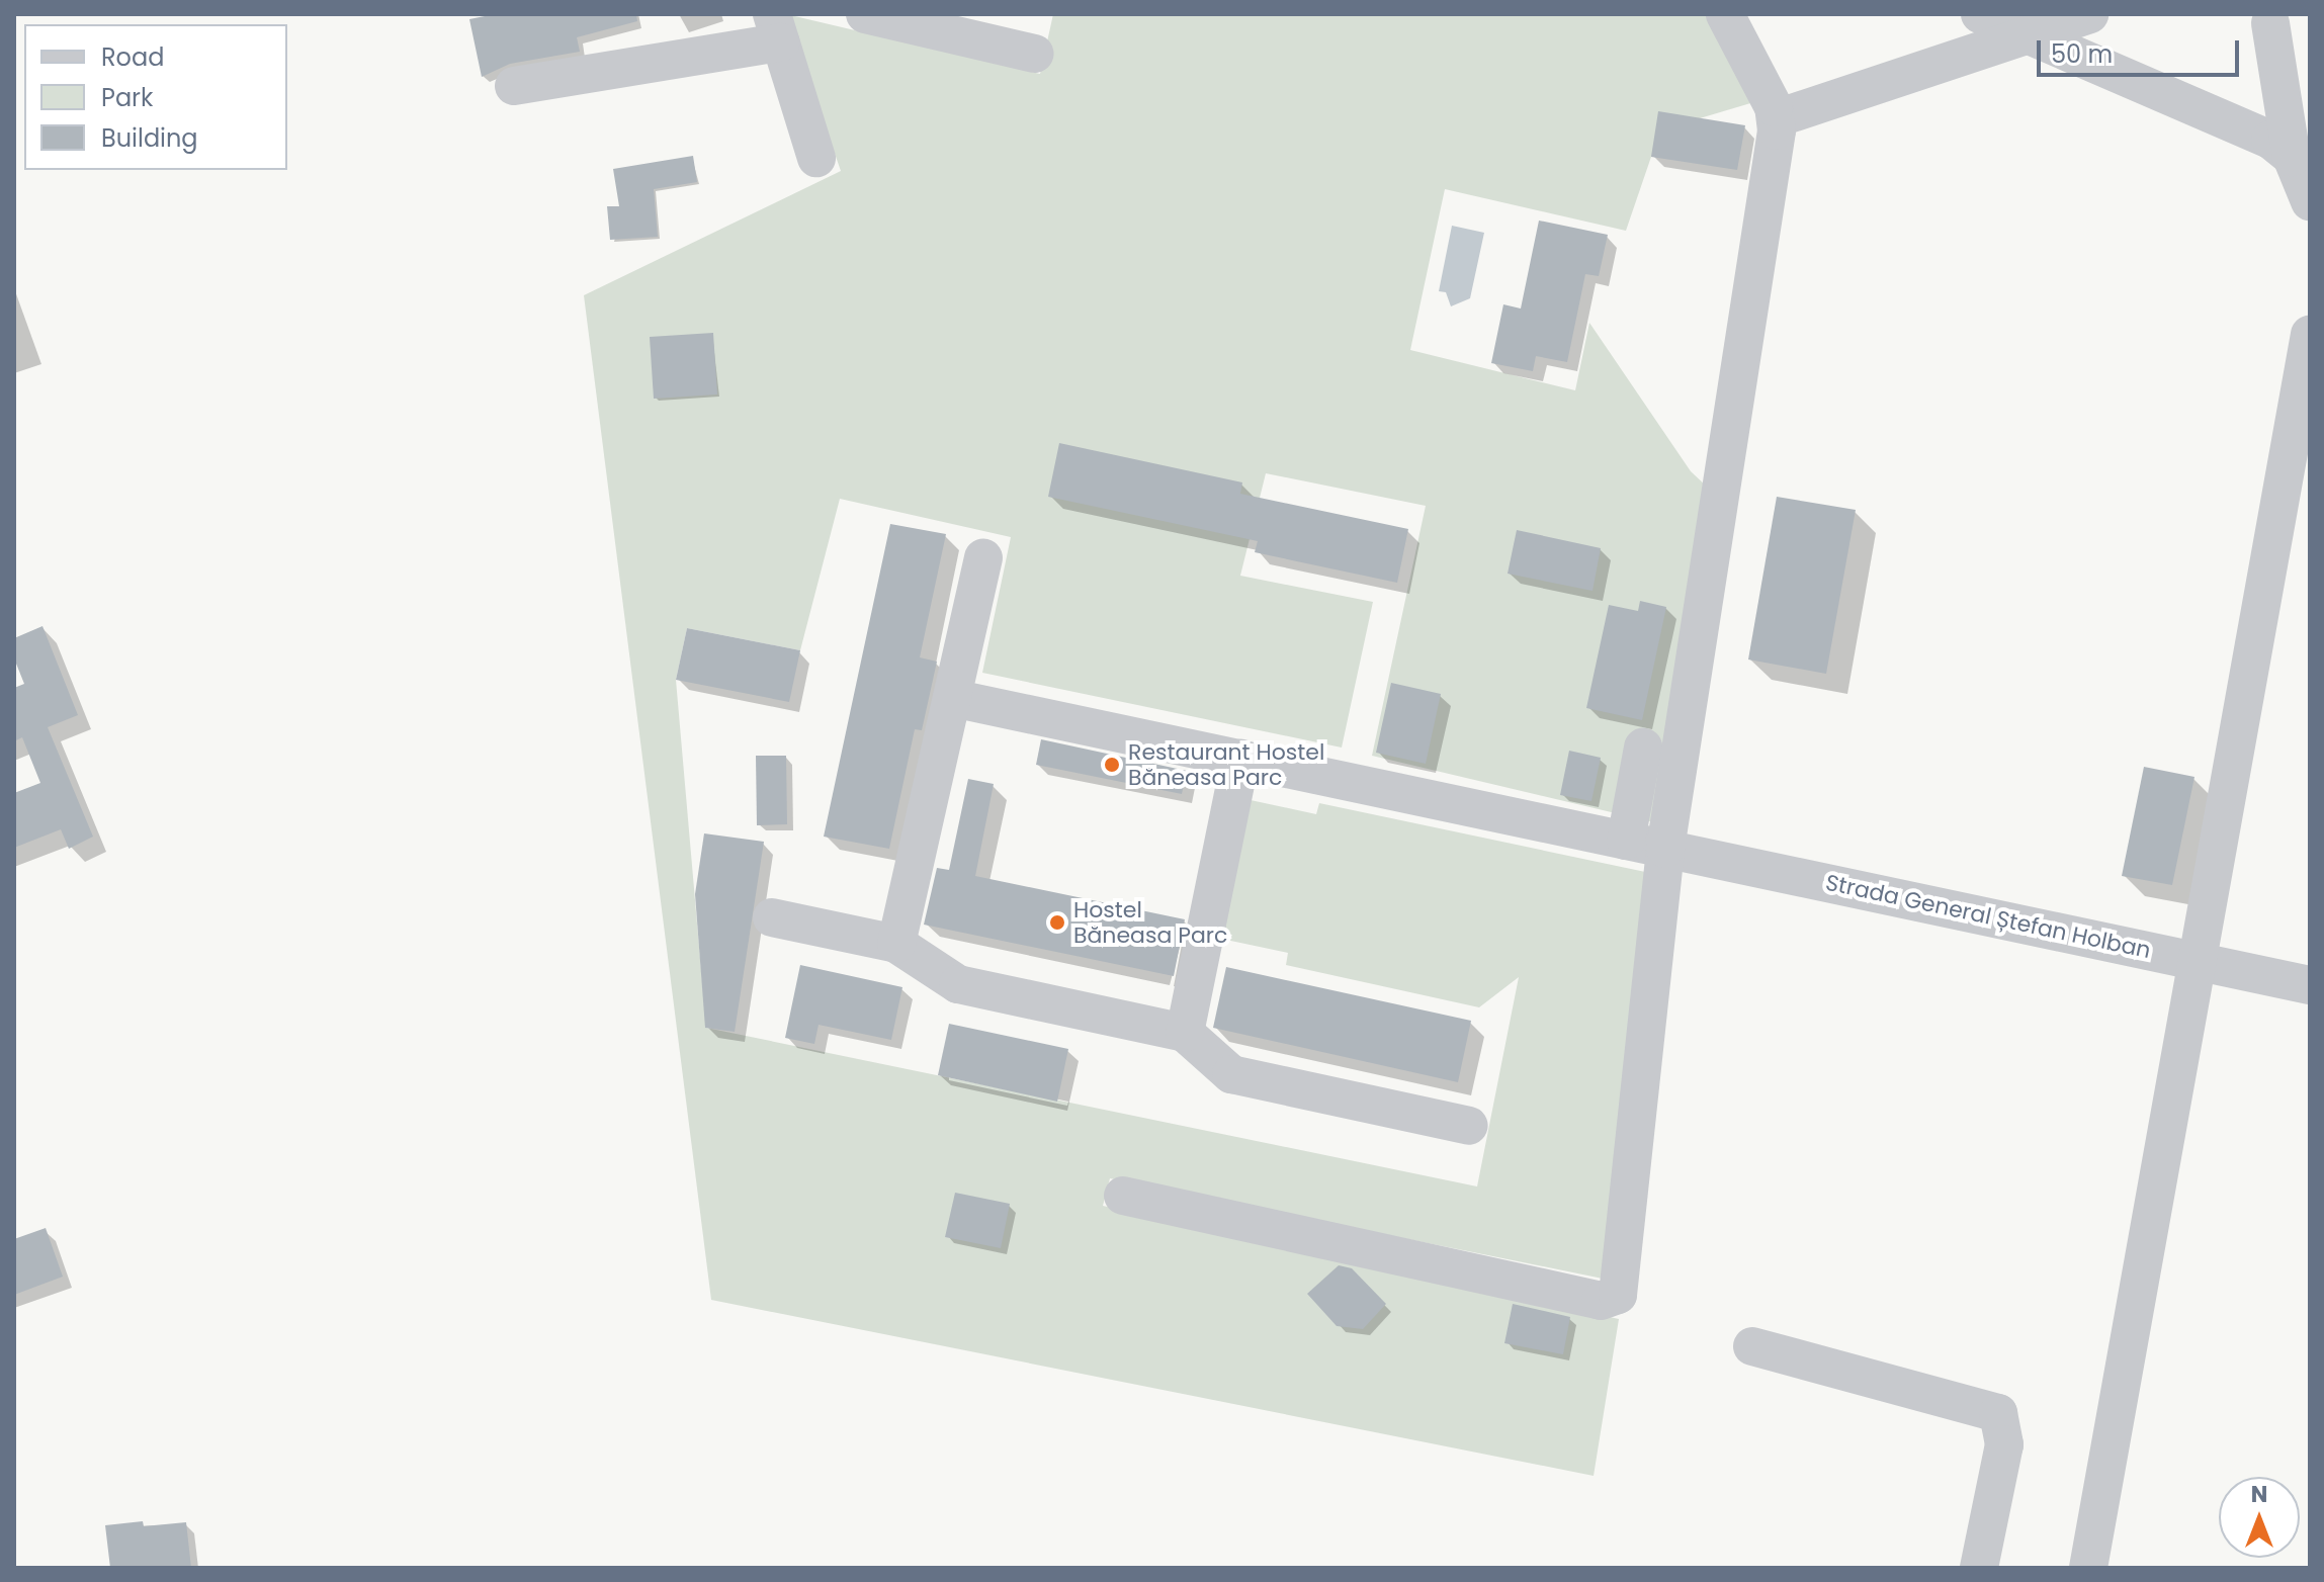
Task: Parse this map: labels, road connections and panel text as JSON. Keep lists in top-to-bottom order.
{
  "streets": {
    "street": ["Strada General Ștefan Holban"]
  },
  "places": ["Restaurant Hostel Băneasa Parc", "Hostel Băneasa Parc"],
  "legend": ["Road", "Park", "Building"],
  "scale_bar": "50 m",
  "north": "top"
}
